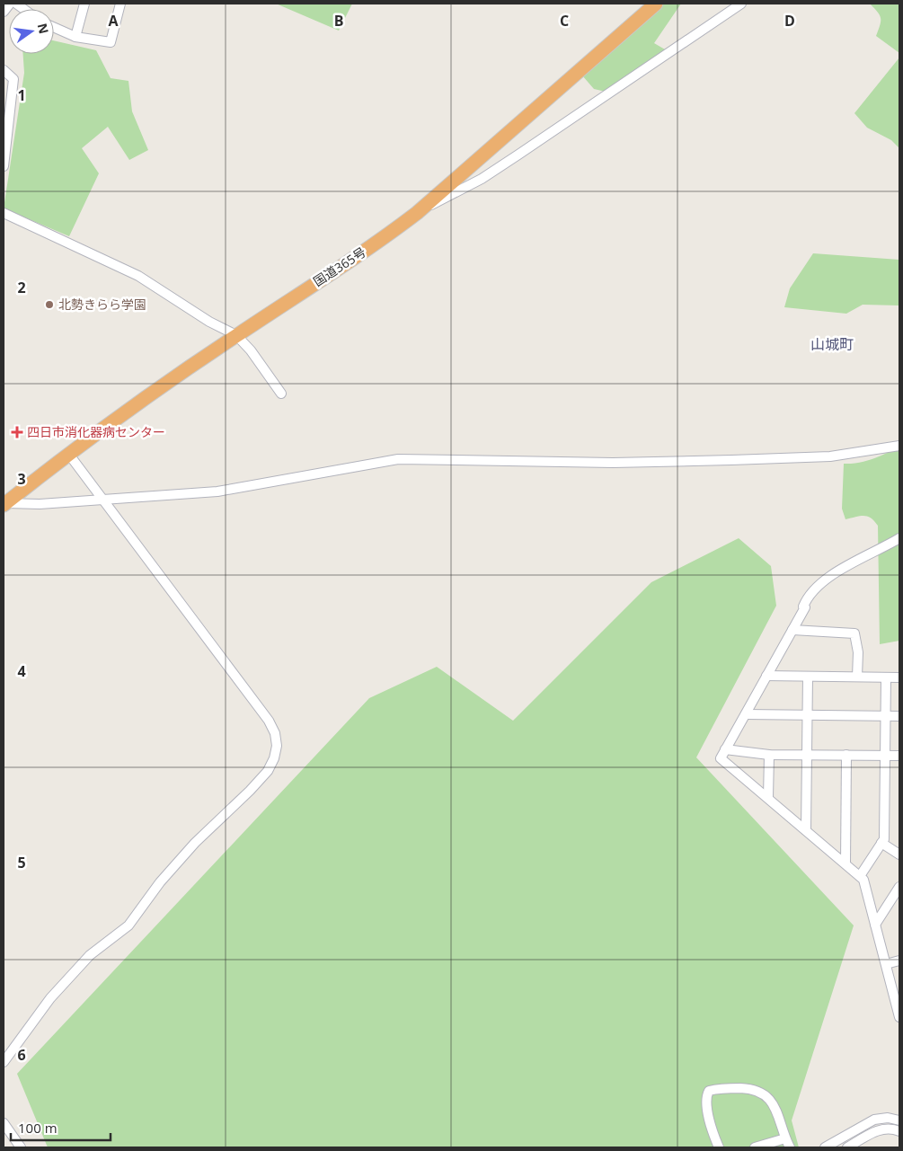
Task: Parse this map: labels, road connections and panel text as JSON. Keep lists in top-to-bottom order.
{
  "streets": {
    "highway": ["国道365号"]
  },
  "districts": ["山城町"],
  "places": {
    "other": ["北勢きらら学園"],
    "health": ["四日市消化器病センター"]
  },
  "scale_bar": "100 m",
  "north": "right",
  "grid": {
    "columns": [
      "A",
      "B",
      "C",
      "D"
    ],
    "rows": [
      "1",
      "2",
      "3",
      "4",
      "5",
      "6"
    ]
  }
}
